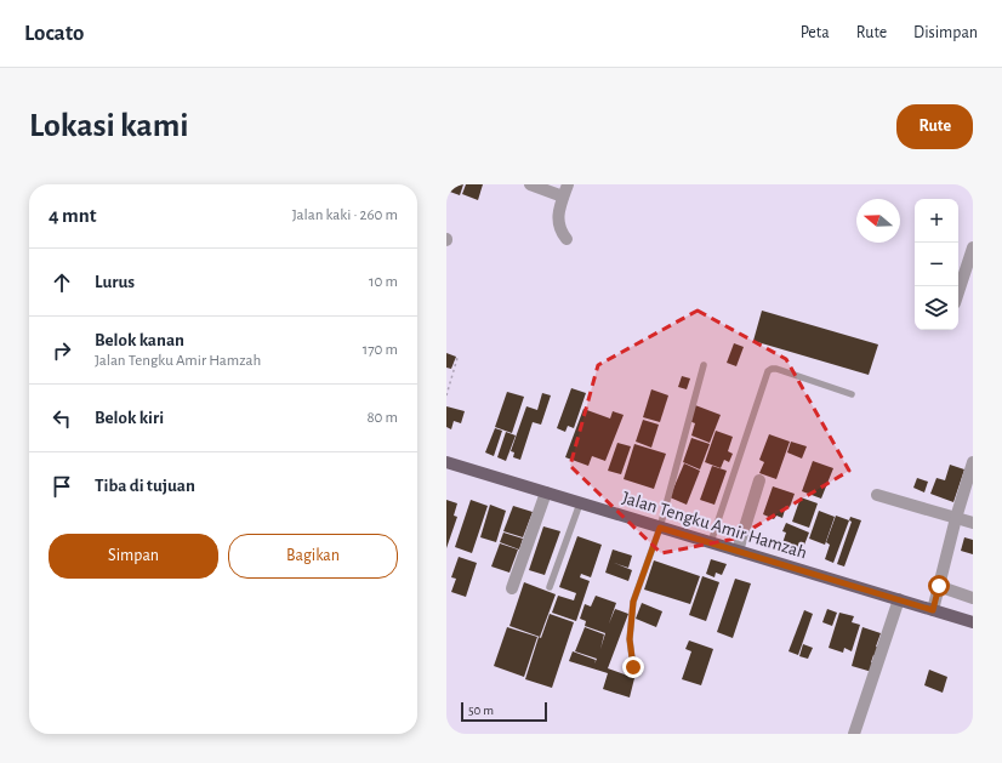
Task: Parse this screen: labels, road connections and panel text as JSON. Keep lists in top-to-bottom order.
{
  "streets": {
    "main road": ["Jalan Tengku Amir Hamzah"]
  },
  "scale_bar": "50 m",
  "north": "left",
  "page": {
    "header": "Locato",
    "nav": ["Peta", "Rute", "Disimpan"],
    "buttons": [
      "Rute",
      ["Simpan", "Bagikan"]
    ],
    "title": "Lokasi kami",
    "heading": ["4 mnt", "Jalan kaki · 260 m"],
    "map_buttons": ["+", "−"],
    "list": [
      ["Lurus", "10 m"],
      ["Belok kanan", "Jalan Tengku Amir Hamzah", "170 m"],
      ["Belok kiri", "80 m"],
      "Tiba di tujuan"
    ],
    "scale": "50 m"
  }
}
